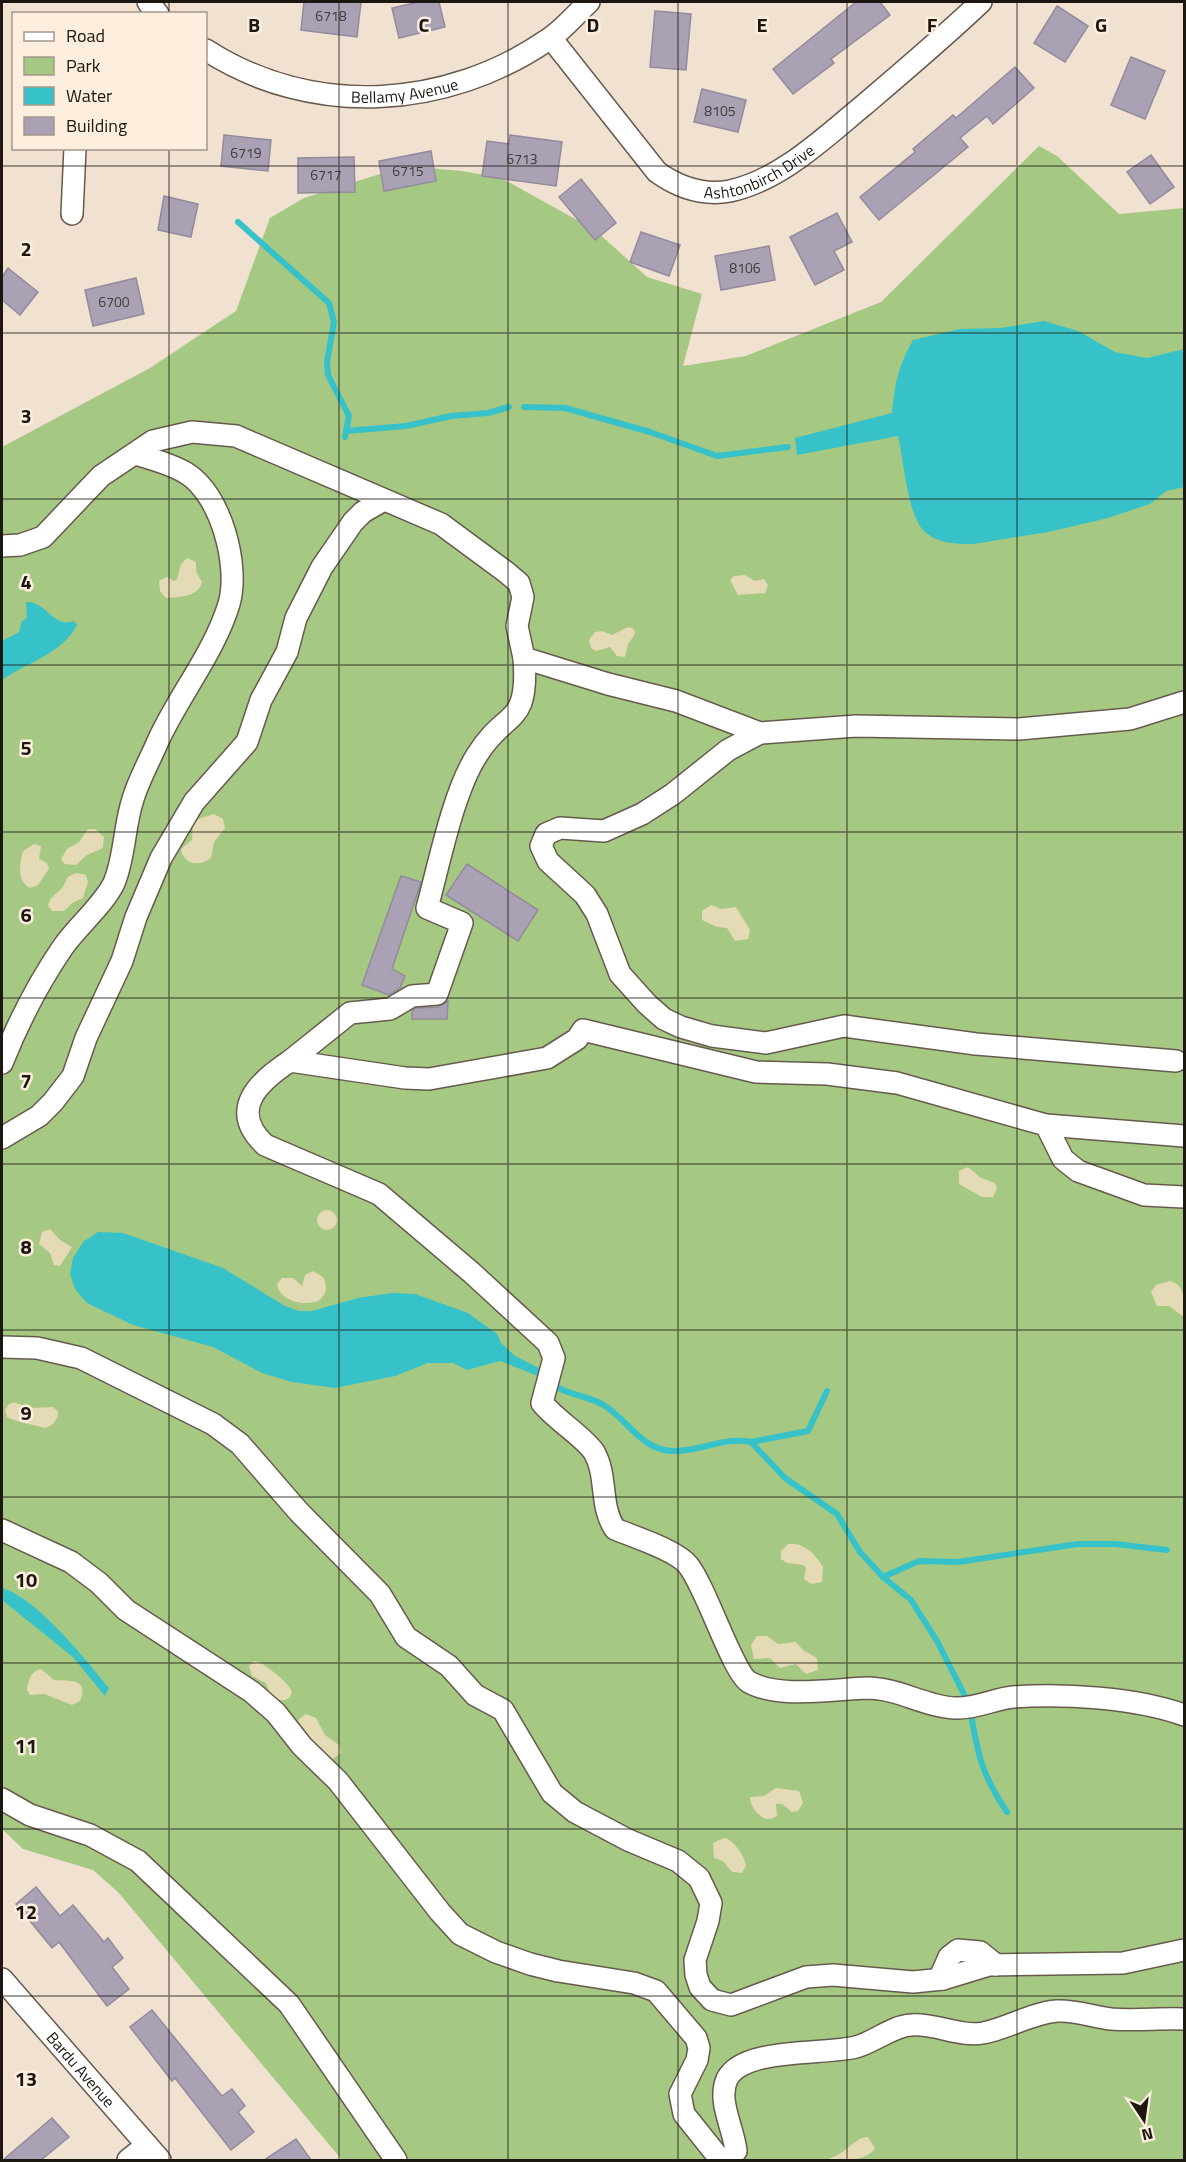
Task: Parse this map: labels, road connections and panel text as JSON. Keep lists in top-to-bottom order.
{
  "streets": {
    "street": ["Bellamy Avenue", "Ashtonbirch Drive", "Bardu Avenue"]
  },
  "crossings": [
    ["Bellamy Avenue", "Ashtonbirch Drive"]
  ],
  "house_numbers": [
    "6718",
    "8105",
    "6719",
    "6713",
    "6715",
    "6717",
    "8106",
    "6700"
  ],
  "legend": [
    "Road",
    "Park",
    "Water",
    "Building"
  ],
  "north": "bottom",
  "grid": {
    "columns": [
      "B",
      "C",
      "D",
      "E",
      "F",
      "G"
    ],
    "rows": [
      "2",
      "3",
      "4",
      "5",
      "6",
      "7",
      "8",
      "9",
      "10",
      "11",
      "12",
      "13"
    ]
  }
}
